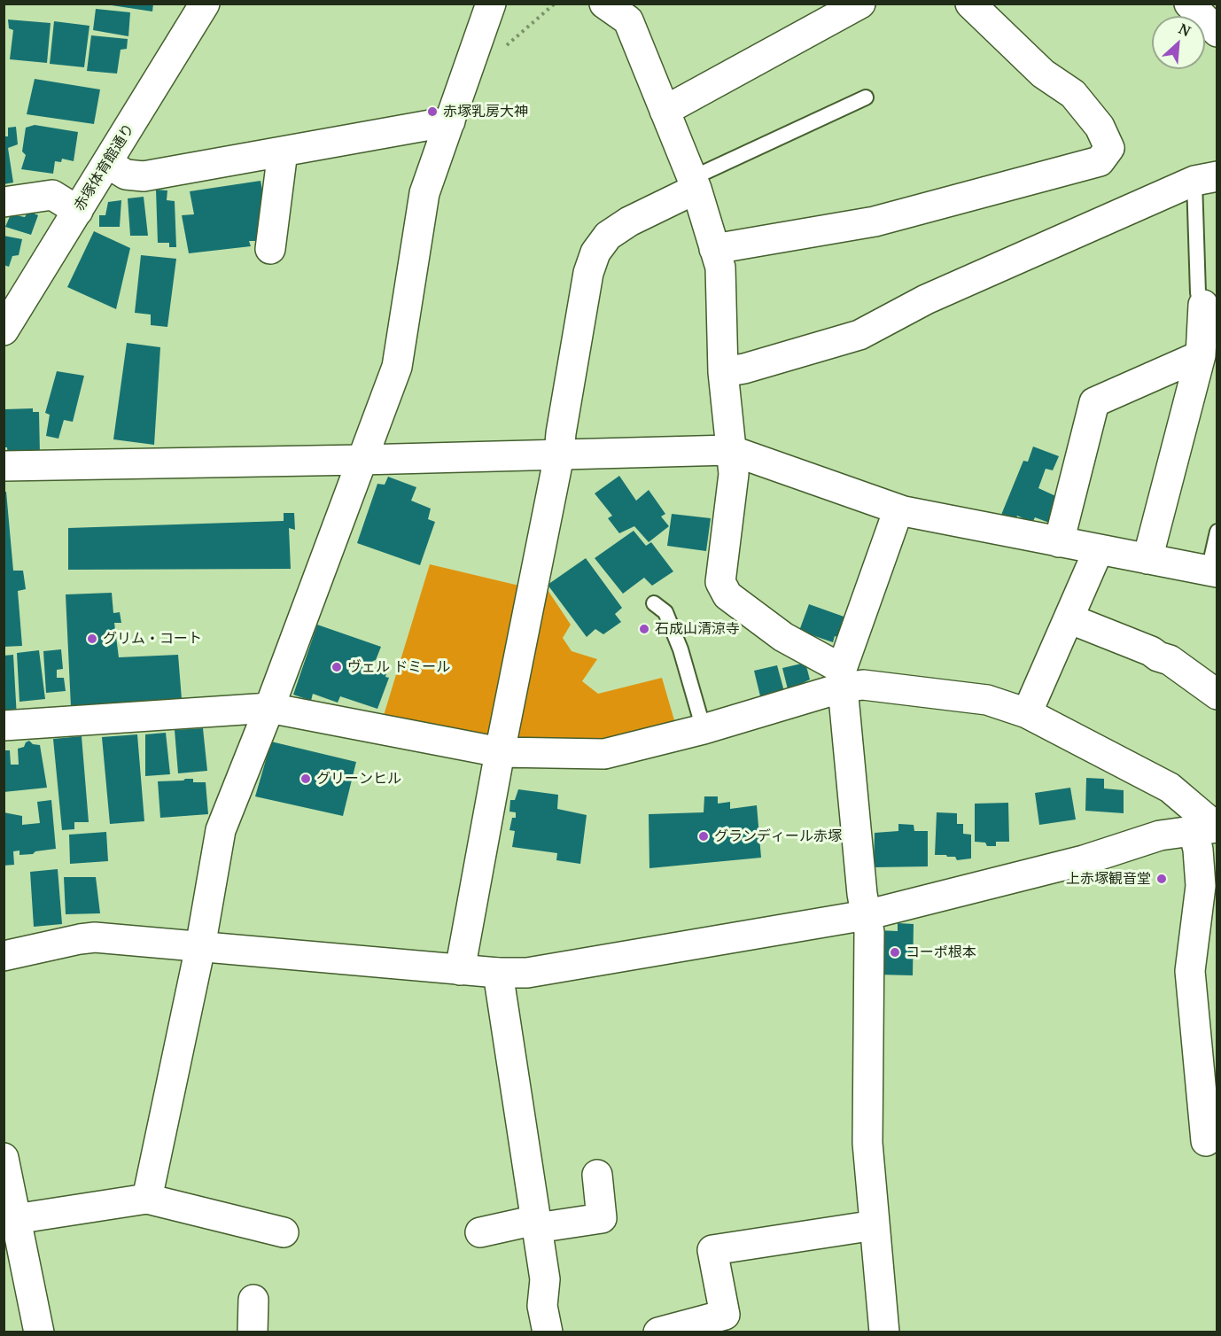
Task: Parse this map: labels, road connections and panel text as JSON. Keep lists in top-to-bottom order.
{
  "streets": {
    "street": ["赤塚体育館通り"]
  },
  "places": [
    "赤塚乳房大神",
    "石成山清涼寺",
    "グリム・コート",
    "ヴェル ドミール",
    "グリーンヒル",
    "グランディール赤塚",
    "上赤塚観音堂",
    "コーポ根本"
  ],
  "north": "top right"
}
